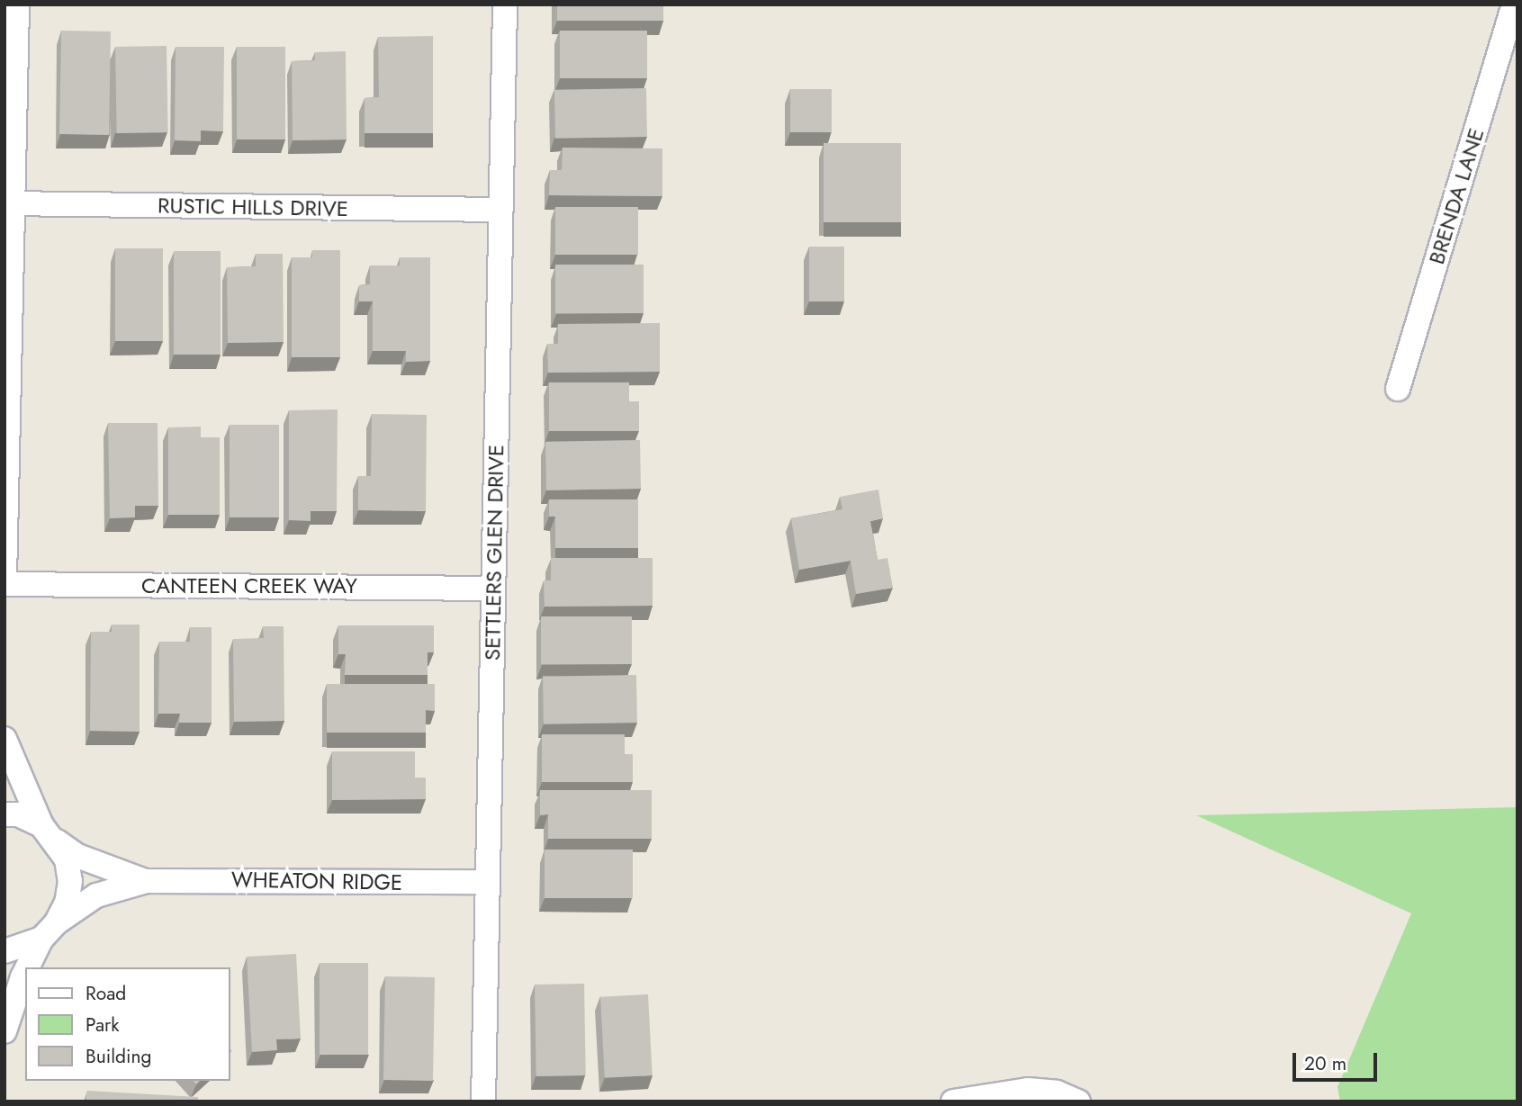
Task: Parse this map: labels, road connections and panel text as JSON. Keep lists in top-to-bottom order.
{
  "streets": {
    "street": [
      "BRENDA LANE",
      "RUSTIC HILLS DRIVE",
      "SETTLERS GLEN DRIVE",
      "CANTEEN CREEK WAY",
      "WHEATON RIDGE"
    ]
  },
  "crossings": [
    ["RUSTIC HILLS DRIVE", "SETTLERS GLEN DRIVE"],
    ["SETTLERS GLEN DRIVE", "CANTEEN CREEK WAY"],
    ["SETTLERS GLEN DRIVE", "WHEATON RIDGE"]
  ],
  "legend": ["Road", "Park", "Building"],
  "scale_bar": "20 m"
}
